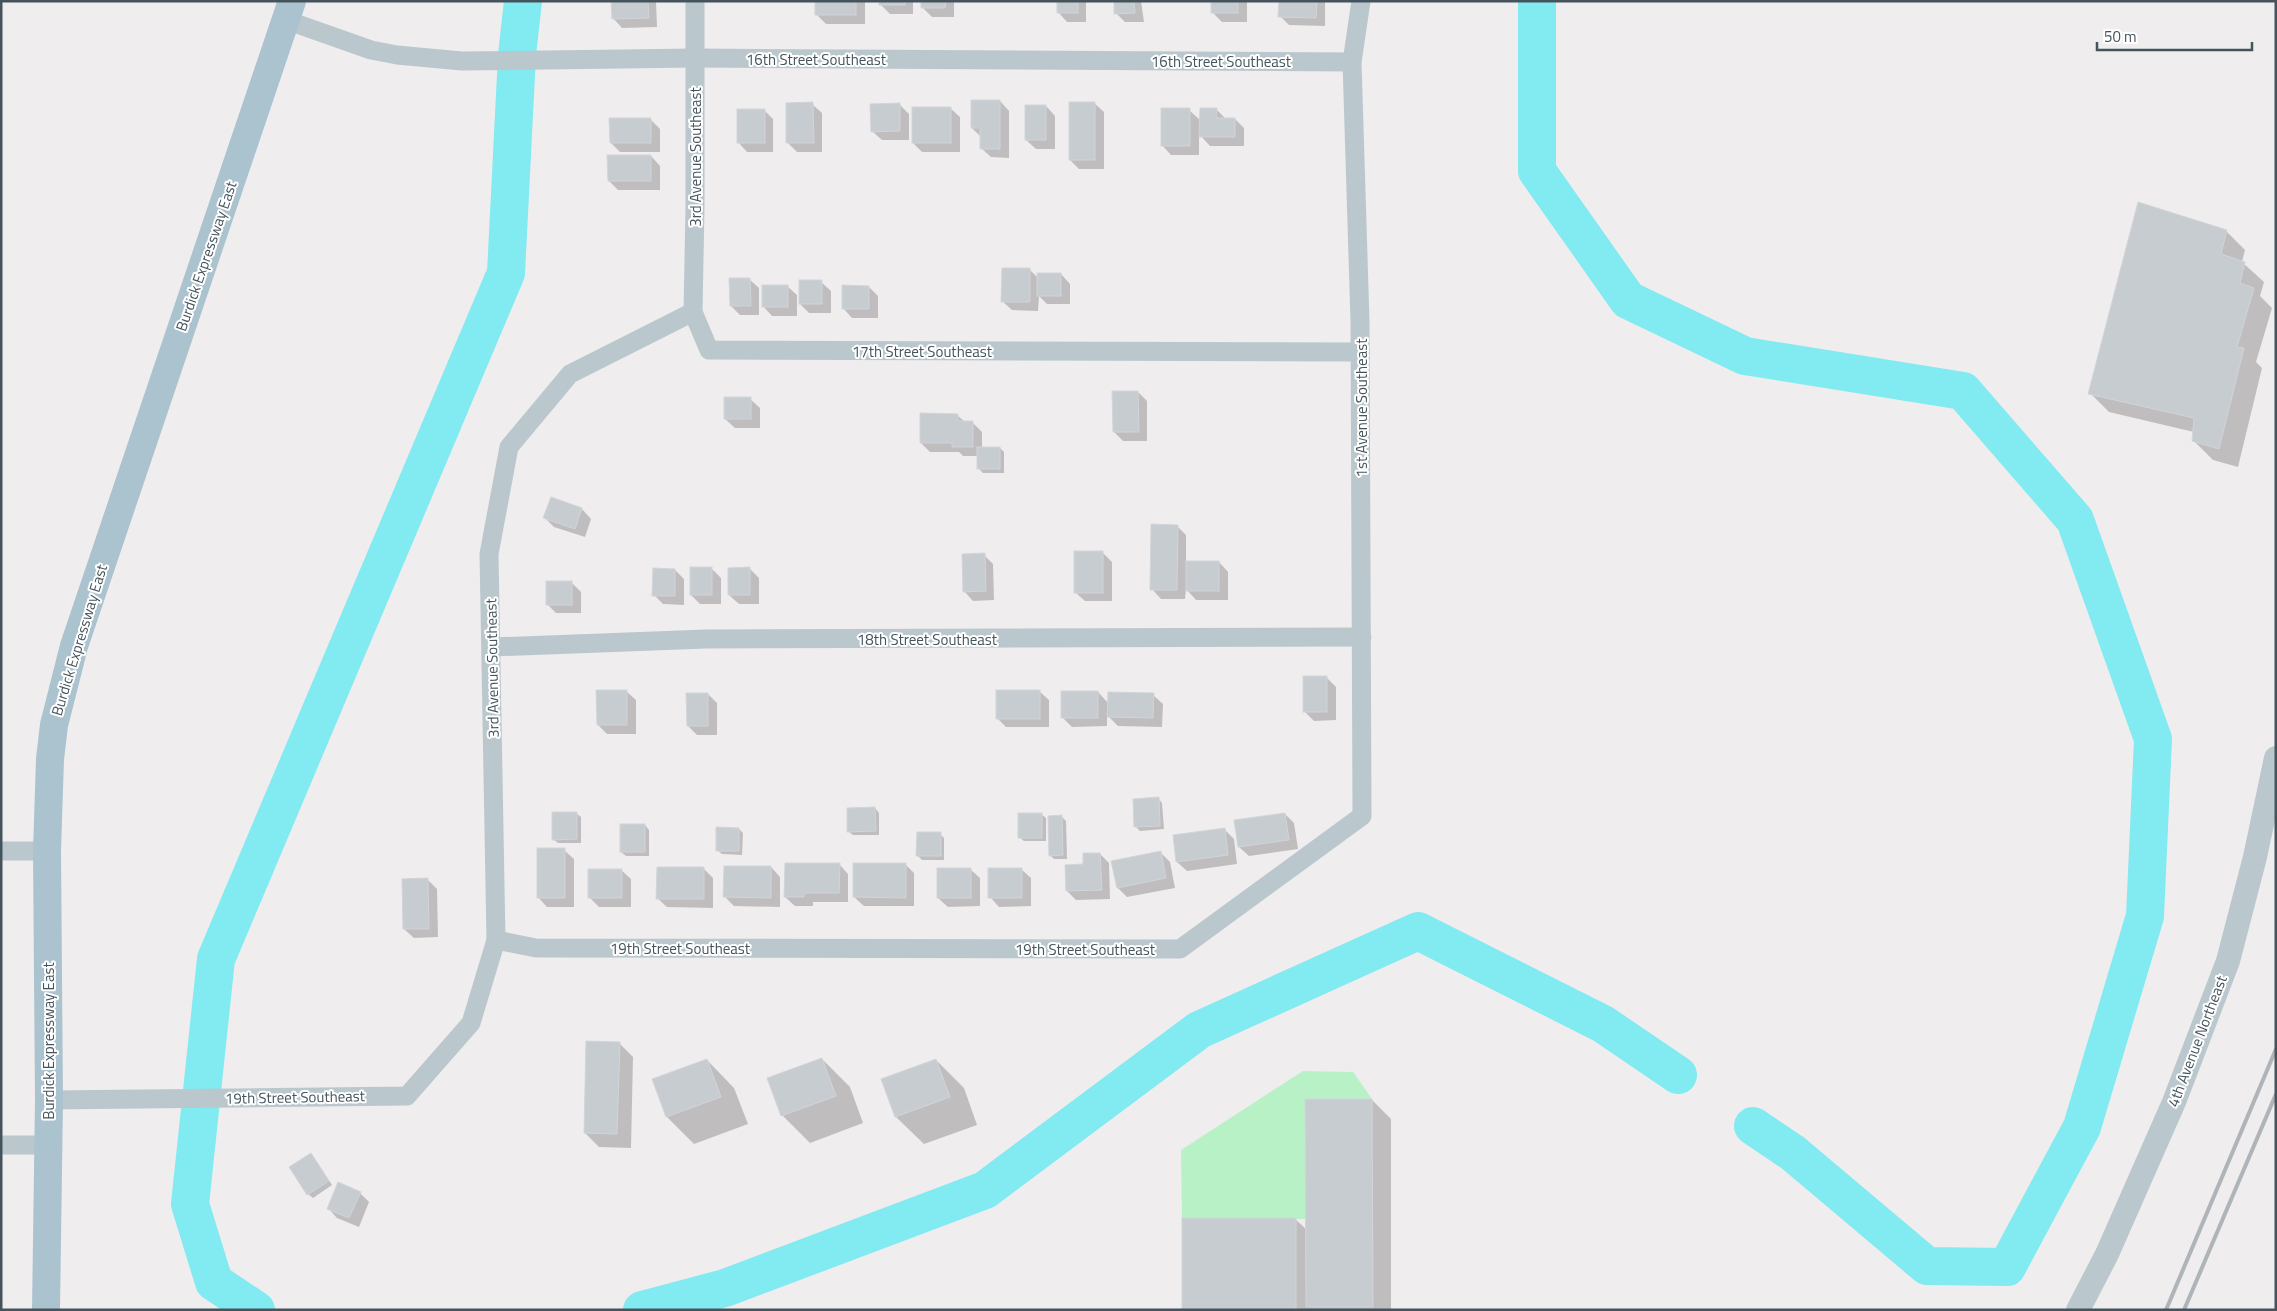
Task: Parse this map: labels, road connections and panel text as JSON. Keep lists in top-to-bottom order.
{
  "streets": {
    "main road": ["Burdick Expressway East"],
    "street": [
      "16th Street Southeast",
      "3rd Avenue Southeast",
      "17th Street Southeast",
      "1st Avenue Southeast",
      "18th Street Southeast",
      "19th Street Southeast",
      "4th Avenue Northeast"
    ]
  },
  "crossings": [
    ["16th Street Southeast", "3rd Avenue Southeast"],
    ["16th Street Southeast", "Burdick Expressway East"],
    ["16th Street Southeast", "1st Avenue Southeast"],
    ["3rd Avenue Southeast", "17th Street Southeast"],
    ["3rd Avenue Southeast", "18th Street Southeast"],
    ["3rd Avenue Southeast", "19th Street Southeast"],
    ["Burdick Expressway East", "19th Street Southeast"],
    ["17th Street Southeast", "1st Avenue Southeast"],
    ["1st Avenue Southeast", "18th Street Southeast"],
    ["1st Avenue Southeast", "19th Street Southeast"]
  ],
  "scale_bar": "50 m"
}
